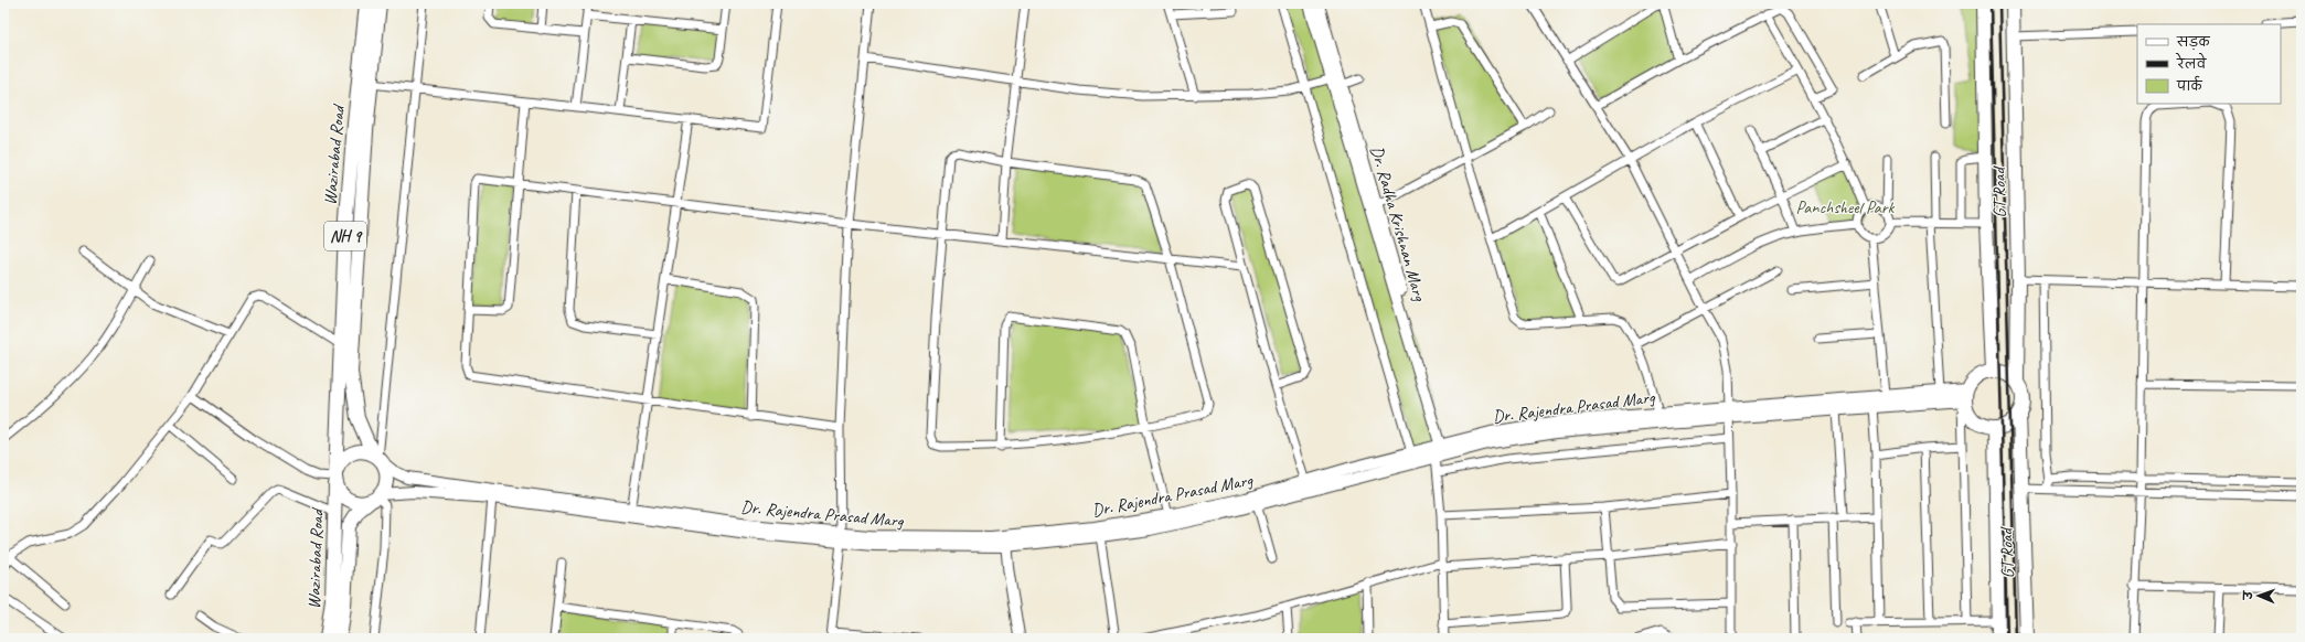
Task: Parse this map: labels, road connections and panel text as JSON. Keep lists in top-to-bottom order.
{
  "streets": {
    "highway": ["Wazirabad Road", "GT Road", "NH 9"],
    "main road": ["Dr. Rajendra Prasad Marg"],
    "street": ["Dr. Radha Krishnan Marg"]
  },
  "crossings": [
    ["Wazirabad Road", "Dr. Rajendra Prasad Marg"],
    ["GT Road", "Dr. Rajendra Prasad Marg"],
    ["Dr. Radha Krishnan Marg", "Dr. Rajendra Prasad Marg"]
  ],
  "parks": ["Panchsheel Park"],
  "legend": ["सड़क", "रेलवे", "पार्क"],
  "north": "left"
}
